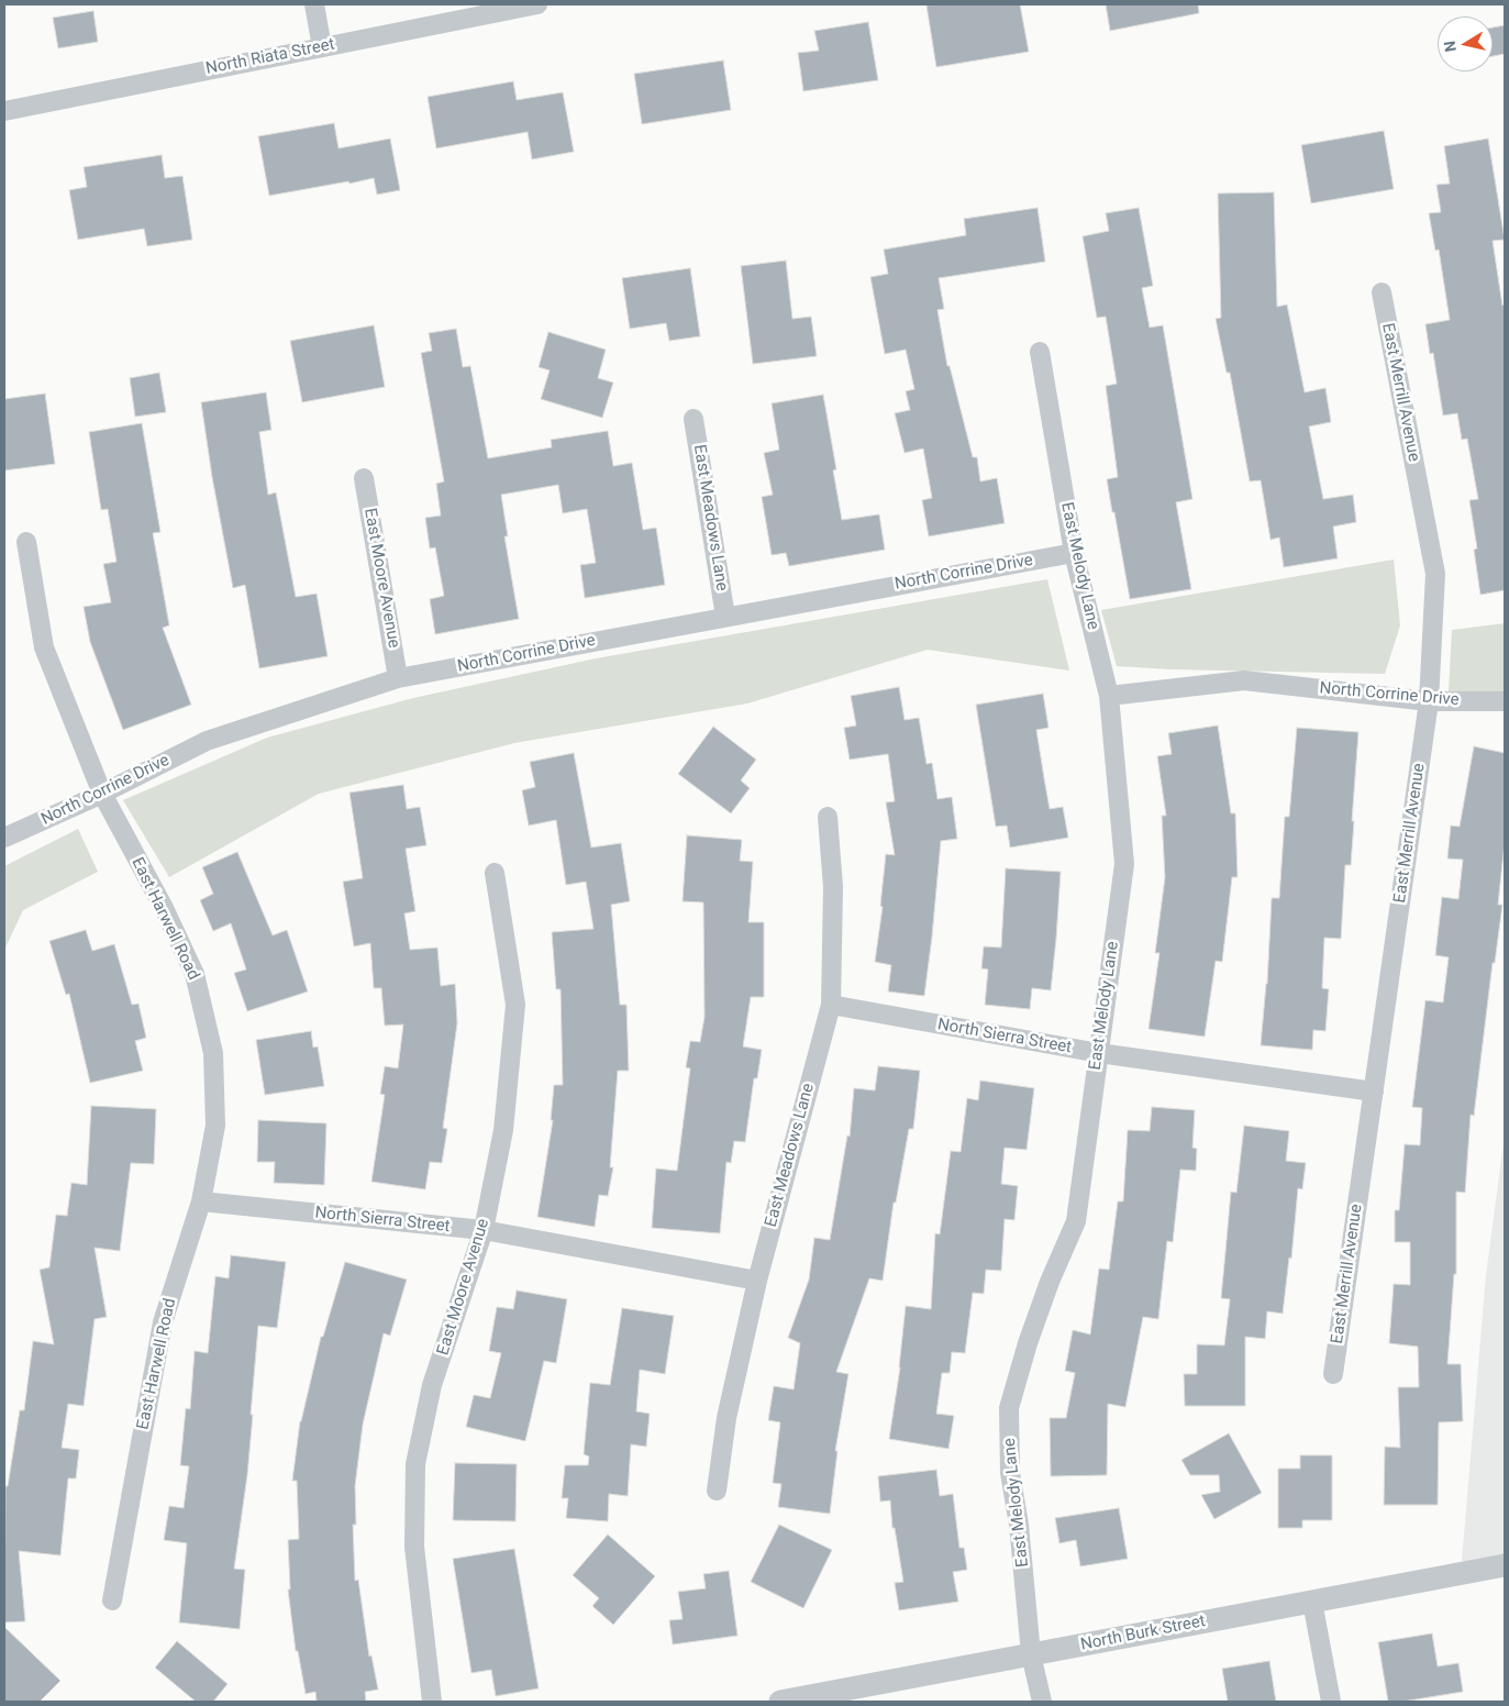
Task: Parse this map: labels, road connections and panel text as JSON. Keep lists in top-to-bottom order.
{
  "streets": {
    "street": [
      "North Riata Street",
      "East Merrill Avenue",
      "East Meadows Lane",
      "East Melody Lane",
      "North Corrine Drive",
      "East Moore Avenue",
      "East Harwell Road",
      "North Sierra Street",
      "North Burk Street"
    ]
  },
  "crossings": [
    ["East Merrill Avenue", "North Corrine Drive"],
    ["East Merrill Avenue", "North Sierra Street"],
    ["East Meadows Lane", "North Corrine Drive"],
    ["East Meadows Lane", "North Sierra Street"],
    ["East Melody Lane", "North Corrine Drive"],
    ["East Melody Lane", "North Sierra Street"],
    ["East Melody Lane", "North Burk Street"],
    ["North Corrine Drive", "East Moore Avenue"],
    ["North Corrine Drive", "East Harwell Road"],
    ["East Moore Avenue", "North Sierra Street"],
    ["East Harwell Road", "North Sierra Street"]
  ],
  "north": "left"
}
